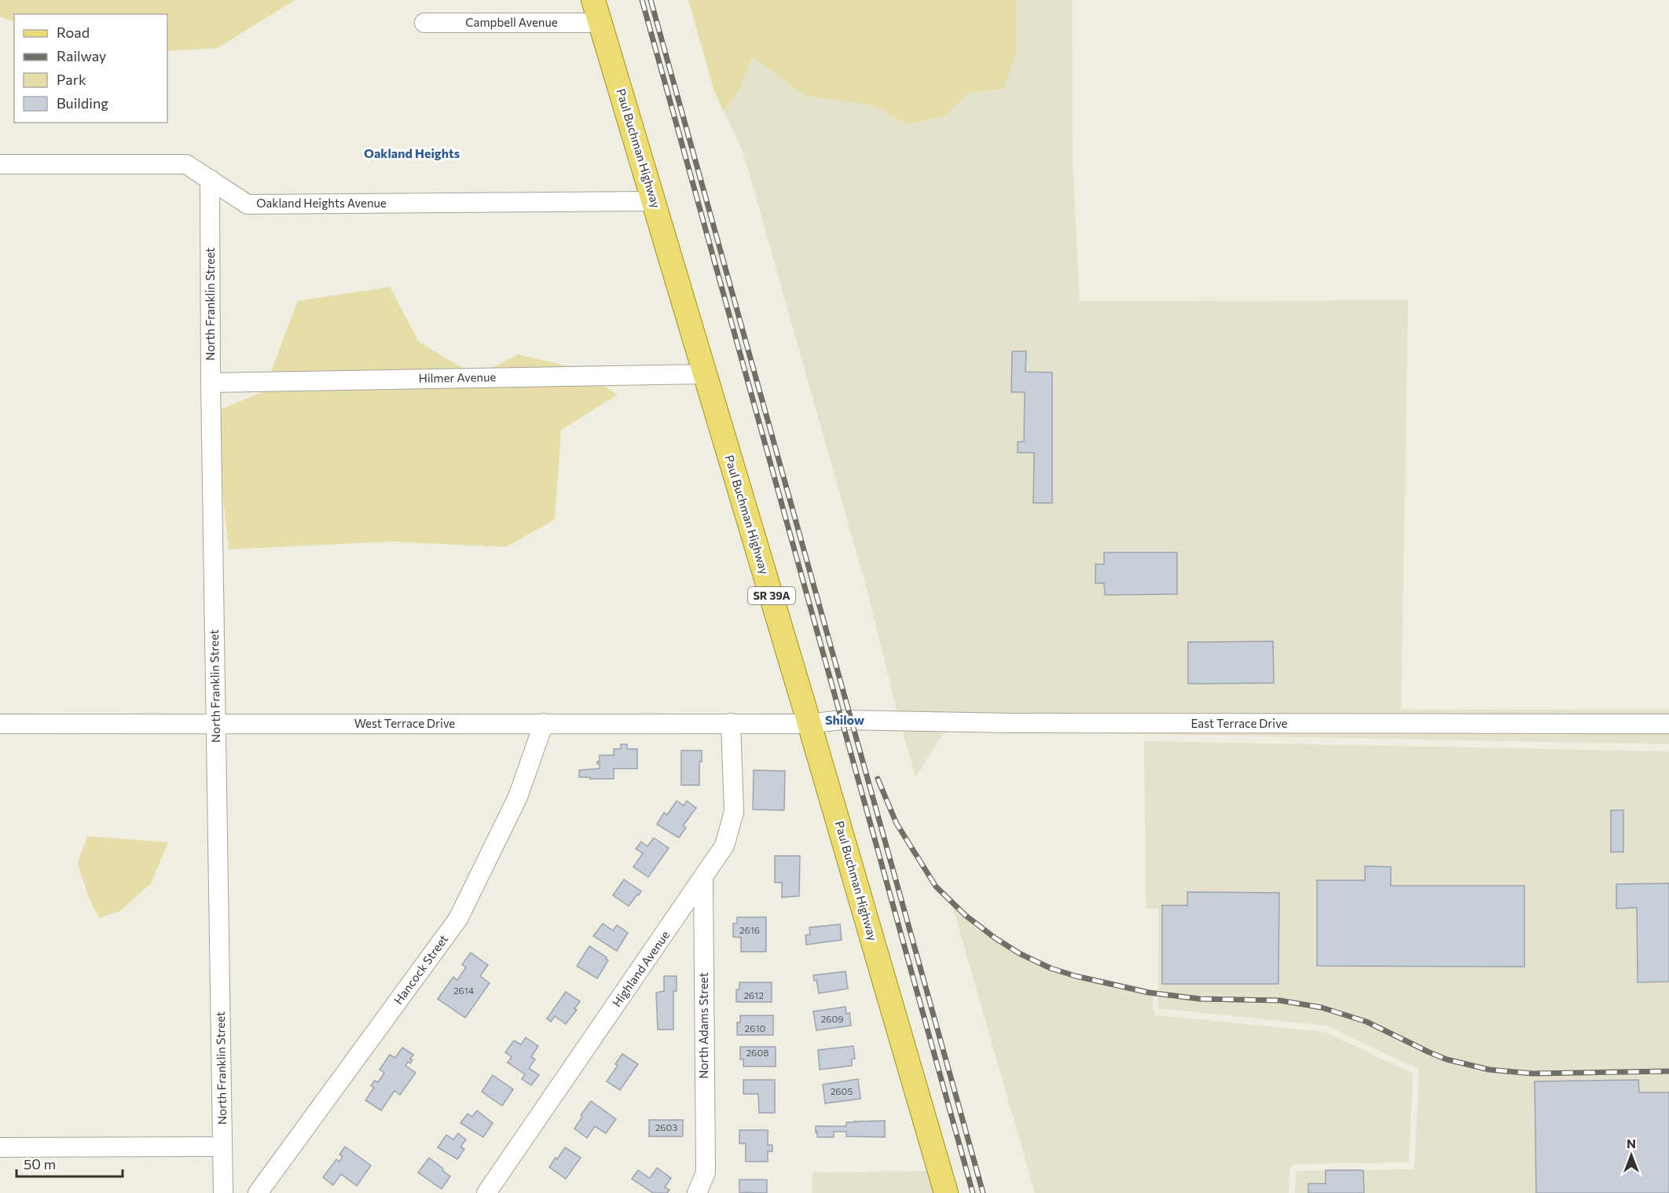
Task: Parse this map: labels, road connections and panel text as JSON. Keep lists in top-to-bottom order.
{
  "streets": {
    "main road": ["Paul Buchman Highway", "SR 39A"],
    "street": [
      "Campbell Avenue",
      "Oakland Heights Avenue",
      "North Franklin Street",
      "Hilmer Avenue",
      "West Terrace Drive",
      "East Terrace Drive",
      "Highland Avenue",
      "Hancock Street",
      "North Adams Street"
    ]
  },
  "crossings": [
    ["Campbell Avenue", "Paul Buchman Highway"],
    ["Paul Buchman Highway", "Oakland Heights Avenue"],
    ["Paul Buchman Highway", "Hilmer Avenue"],
    ["Paul Buchman Highway", "West Terrace Drive"],
    ["Paul Buchman Highway", "East Terrace Drive"],
    ["Oakland Heights Avenue", "North Franklin Street"],
    ["North Franklin Street", "Hilmer Avenue"],
    ["North Franklin Street", "West Terrace Drive"],
    ["West Terrace Drive", "East Terrace Drive"],
    ["West Terrace Drive", "Highland Avenue"],
    ["West Terrace Drive", "Hancock Street"],
    ["Highland Avenue", "North Adams Street"]
  ],
  "districts": ["Oakland Heights", "Shilow"],
  "house_numbers": [
    "2616",
    "2614",
    "2612",
    "2609",
    "2610",
    "2608",
    "2605",
    "2603"
  ],
  "legend": [
    "Road",
    "Railway",
    "Park",
    "Building"
  ],
  "scale_bar": "50 m",
  "north": "top"
}
